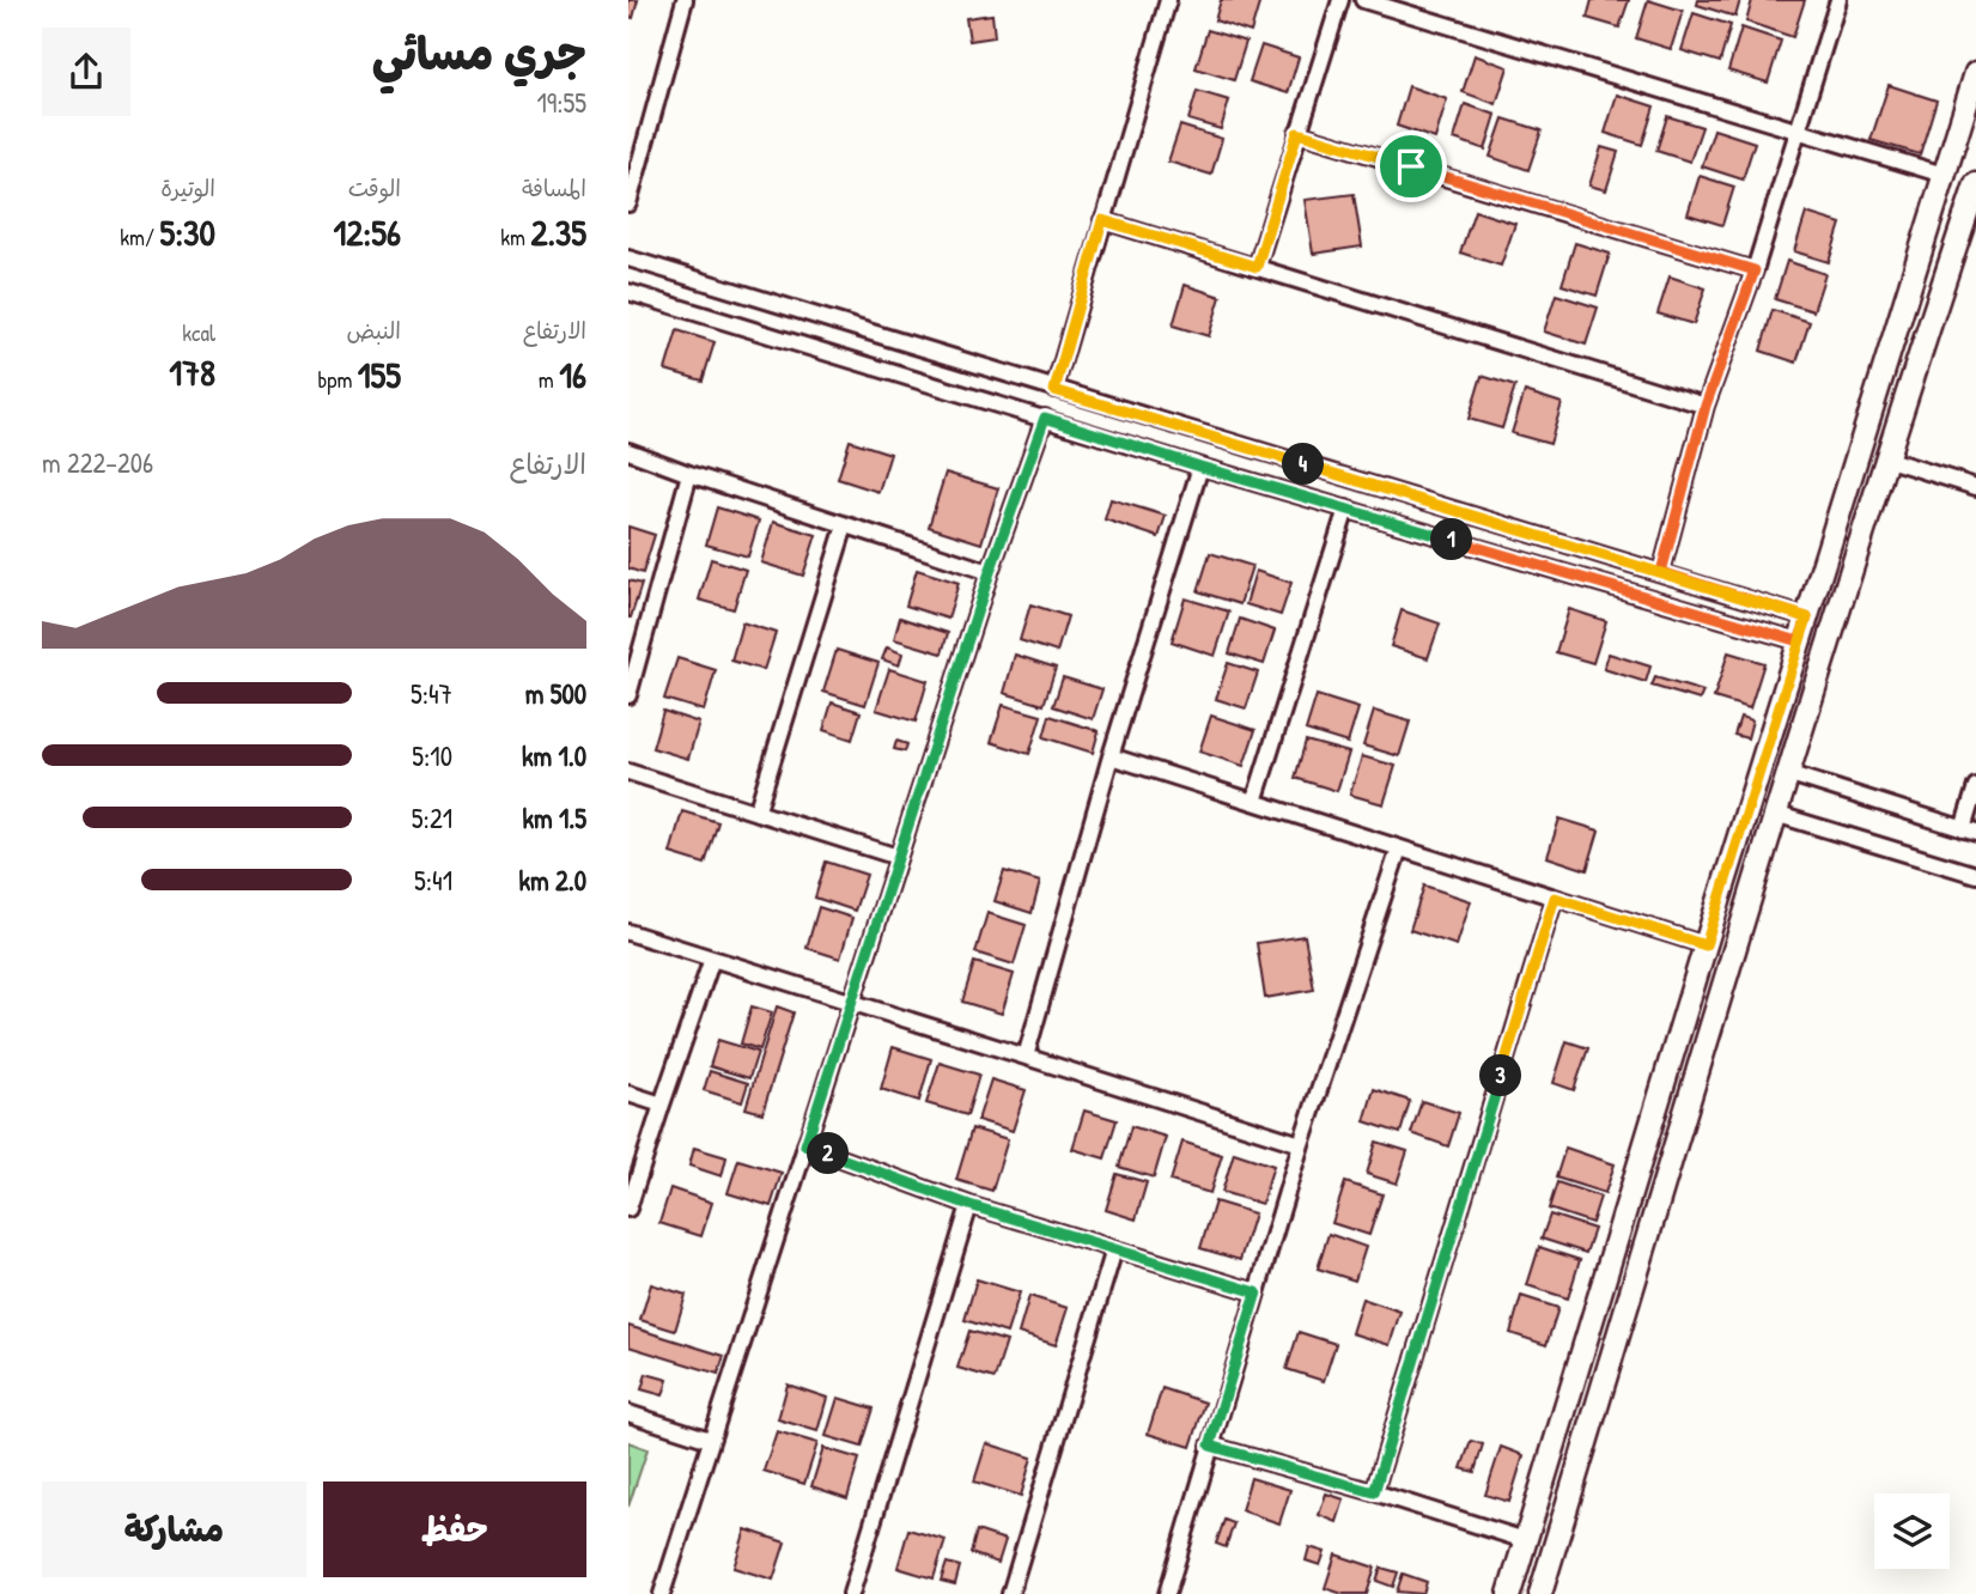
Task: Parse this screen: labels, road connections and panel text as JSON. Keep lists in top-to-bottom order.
{
  "page": {
    "heading": ["جري مسائي", "19:55"],
    "stats": [
      ["المسافة", "2.35 km"],
      ["الوقت", "12:56"],
      ["الوتيرة", "5:30 /km"],
      ["الارتفاع", "16 m"],
      ["النبض", "155 bpm"],
      ["kcal", "178"]
    ],
    "chart": ["الارتفاع", "206–222 m"],
    "pins": [
      "4",
      "1",
      "3",
      "2"
    ],
    "list": [
      {
        "name": "500 m",
        "note": "5:47"
      },
      {
        "name": "1.0 km",
        "note": "5:10"
      },
      {
        "name": "1.5 km",
        "note": "5:21"
      },
      {
        "name": "2.0 km",
        "note": "5:41"
      }
    ],
    "buttons": ["حفظ", "مشاركة"]
  }
}
